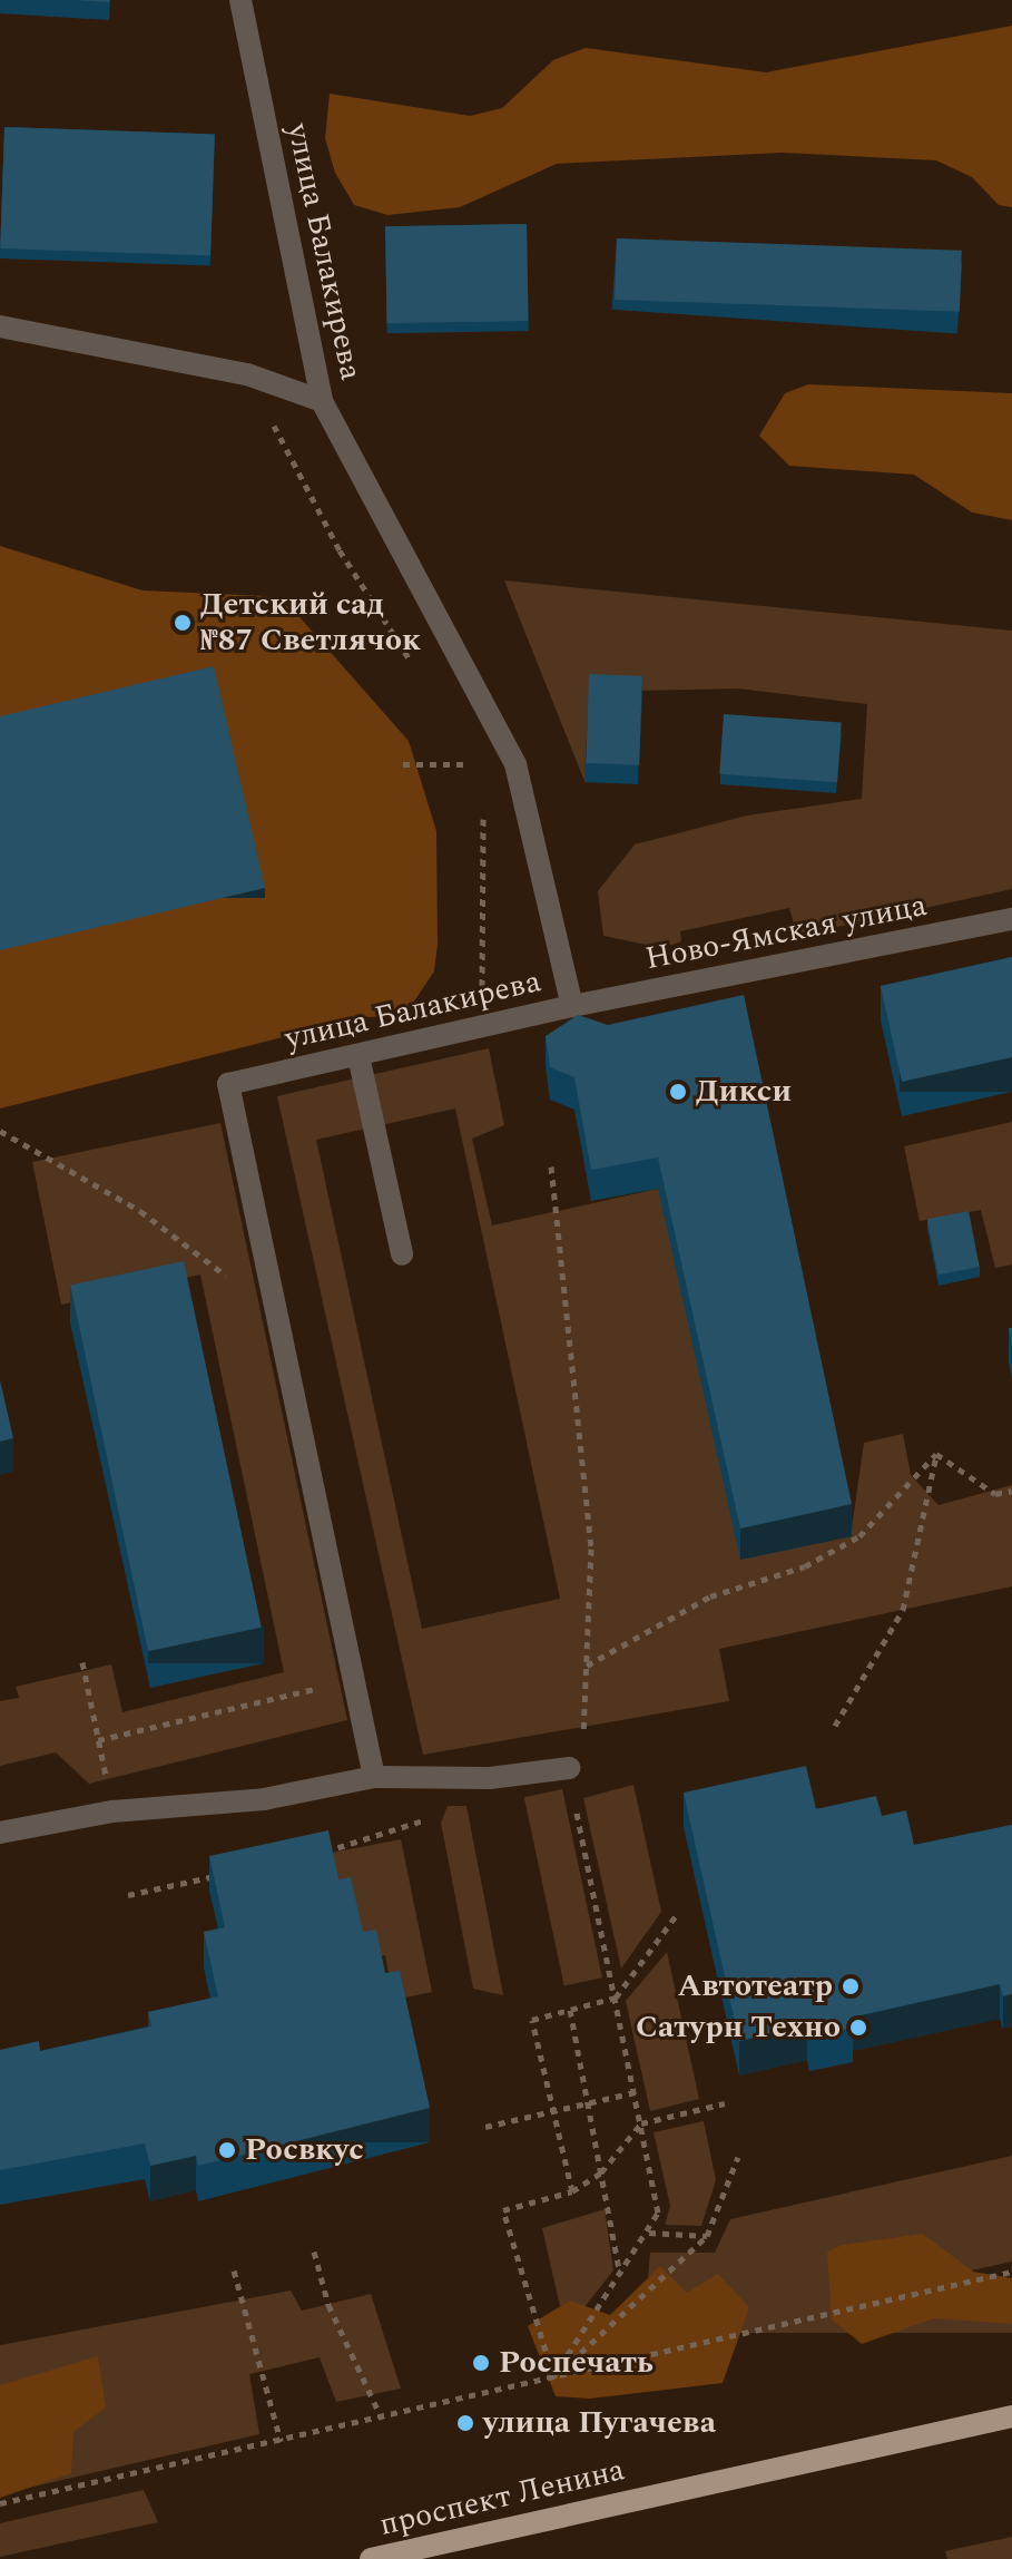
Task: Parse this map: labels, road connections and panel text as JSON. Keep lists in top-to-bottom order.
{
  "streets": {
    "main road": ["проспект Ленина"],
    "street": ["улица Балакирева", "Ново-Ямская улица"]
  },
  "crossings": [
    ["улица Балакирева", "Ново-Ямская улица"]
  ],
  "places": [
    "Детский сад №87 Светлячок",
    "Дикси",
    "Автотеатр",
    "Сатурн Техно",
    "Росвкус",
    "Роспечать",
    "улица Пугачева"
  ]
}
